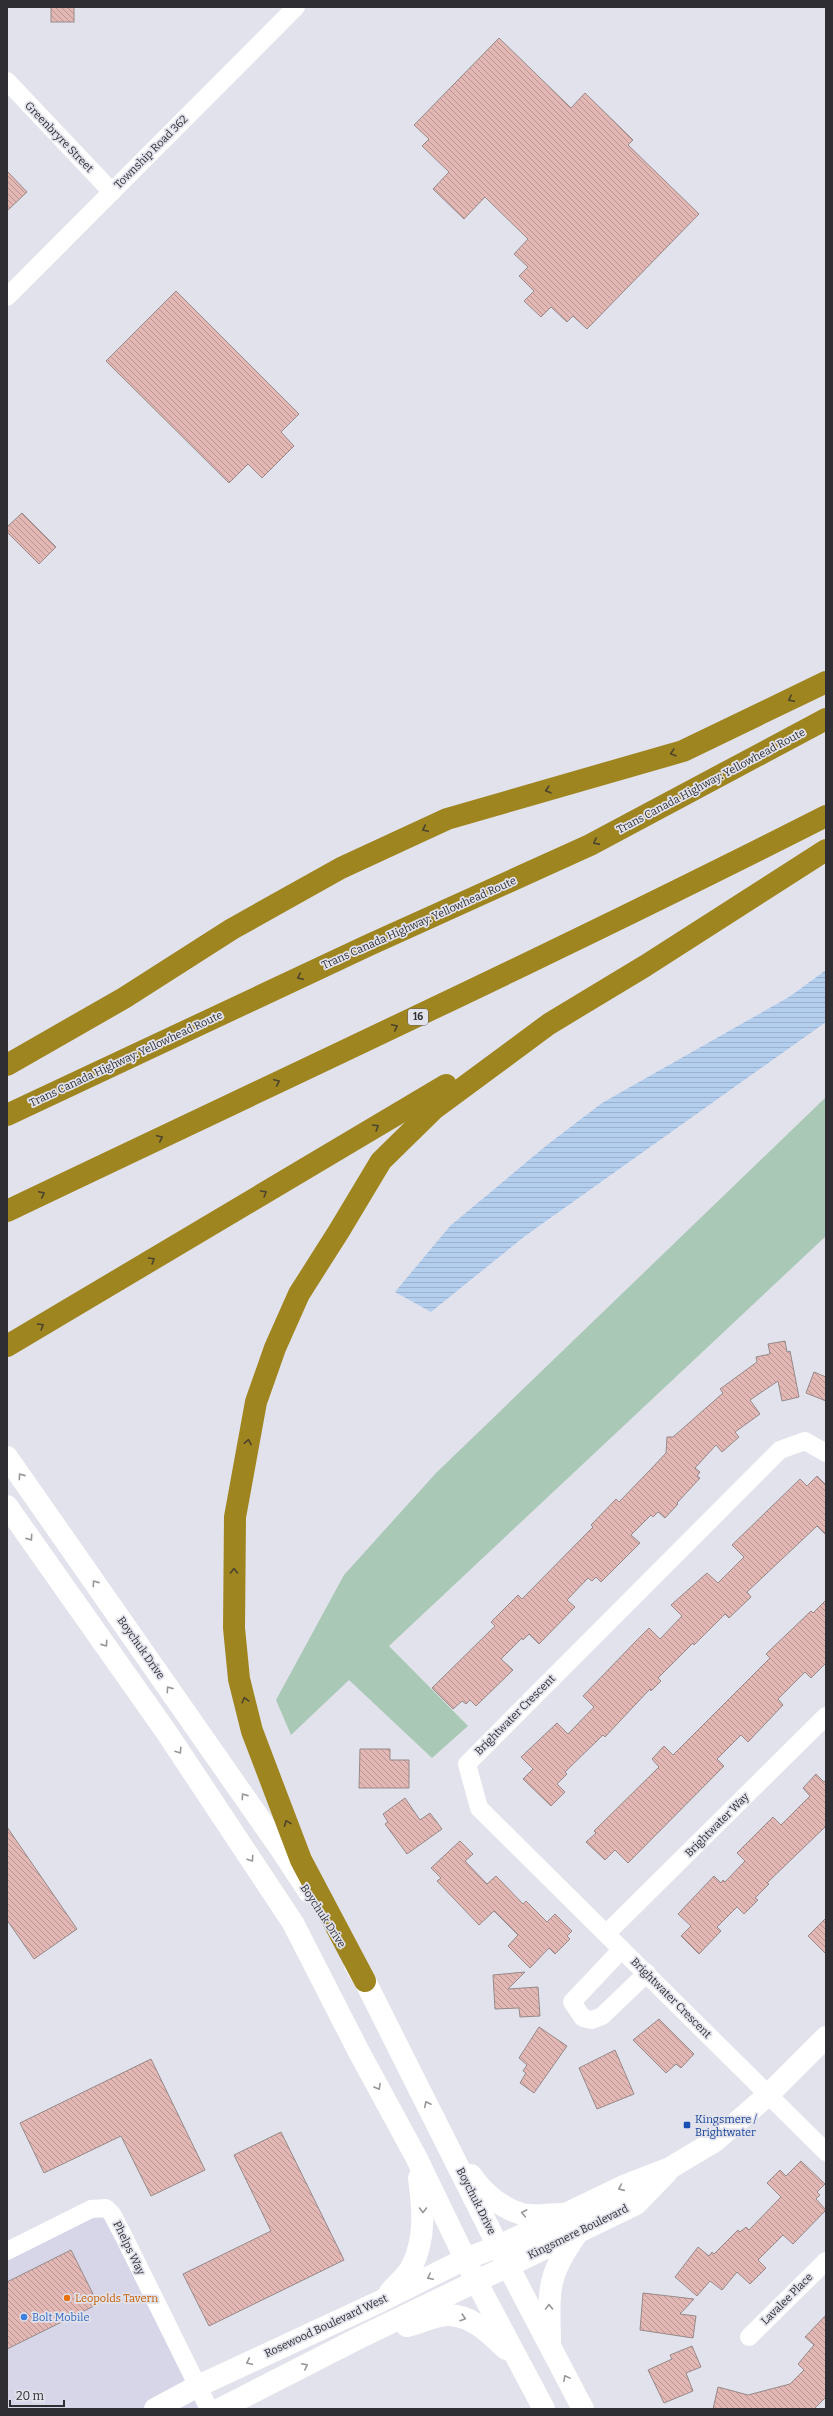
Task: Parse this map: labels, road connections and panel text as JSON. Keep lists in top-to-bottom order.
{
  "streets": {
    "highway": ["Trans Canada Highway: Yellowhead Route", "16"],
    "main road": ["Boychuk Drive", "Kingsmere Boulevard", "Rosewood Boulevard West"],
    "street": [
      "Greenbryre Street",
      "Township Road 362",
      "Brightwater Crescent",
      "Brightwater Way",
      "Phelps Way",
      "Lavalee Place"
    ]
  },
  "crossings": [
    ["Greenbryre Street", "Township Road 362"],
    ["Boychuk Drive", "Kingsmere Boulevard"],
    ["Boychuk Drive", "Rosewood Boulevard West"],
    ["Brightwater Crescent", "Brightwater Way"],
    ["Brightwater Crescent", "Kingsmere Boulevard"],
    ["Kingsmere Boulevard", "Rosewood Boulevard West"],
    ["Phelps Way", "Rosewood Boulevard West"]
  ],
  "places": {
    "transit": ["Kingsmere / Brightwater"],
    "other": ["Leopolds Tavern", "Bolt Mobile"]
  },
  "scale_bar": "20 m"
}
